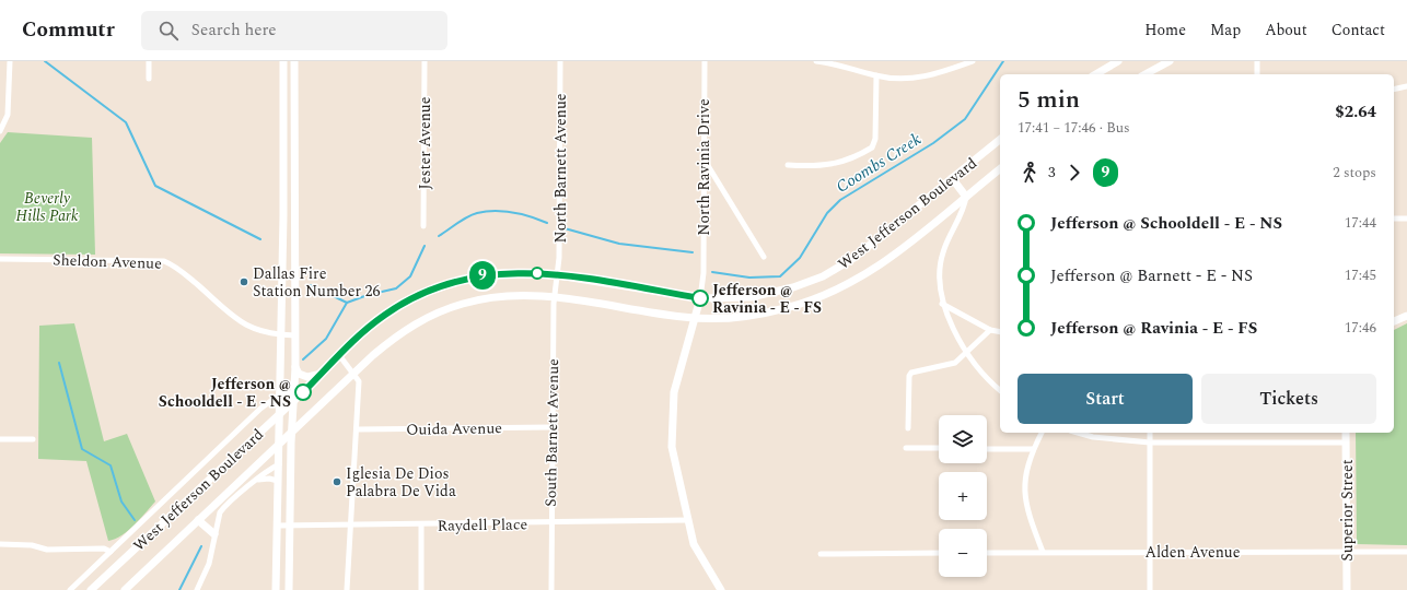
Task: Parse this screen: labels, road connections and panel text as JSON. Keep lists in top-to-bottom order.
{
  "streets": {
    "main road": ["West Jefferson Boulevard", "Superior Street"],
    "street": [
      "Jester Avenue",
      "North Ravinia Drive",
      "North Barnett Avenue",
      "Sheldon Avenue",
      "Ouida Avenue",
      "South Barnett Avenue",
      "Raydell Place",
      "Alden Avenue"
    ]
  },
  "crossings": [
    ["North Ravinia Drive", "West Jefferson Boulevard"],
    ["North Barnett Avenue", "West Jefferson Boulevard"],
    ["North Barnett Avenue", "South Barnett Avenue"],
    ["West Jefferson Boulevard", "South Barnett Avenue"],
    ["Ouida Avenue", "South Barnett Avenue"],
    ["South Barnett Avenue", "Raydell Place"],
    ["Superior Street", "Alden Avenue"]
  ],
  "water": ["Coombs Creek"],
  "parks": ["Beverly Hills Park"],
  "places": [
    "Dallas Fire Station Number 26",
    "Jefferson @ Ravinia - E - FS",
    "Jefferson @ Schooldell - E - NS",
    "Iglesia De Dios Palabra De Vida"
  ],
  "lines": ["bus line 9"],
  "page": {
    "header": "Commutr",
    "search": "Search here",
    "nav": [
      "Home",
      "Map",
      "About",
      "Contact"
    ],
    "on_map": "9",
    "heading": ["5 min", "17:41 – 17:46 · Bus", "$2.64"],
    "legs": ["3", "9", "2 stops"],
    "list": [
      {
        "name": "Jefferson @ Schooldell - E - NS",
        "value": "17:44"
      },
      {
        "name": "Jefferson @ Barnett - E - NS",
        "value": "17:45"
      },
      {
        "name": "Jefferson @ Ravinia - E - FS",
        "value": "17:46"
      }
    ],
    "buttons": ["Start", "Tickets"],
    "map_buttons": ["+", "−"]
  }
}
